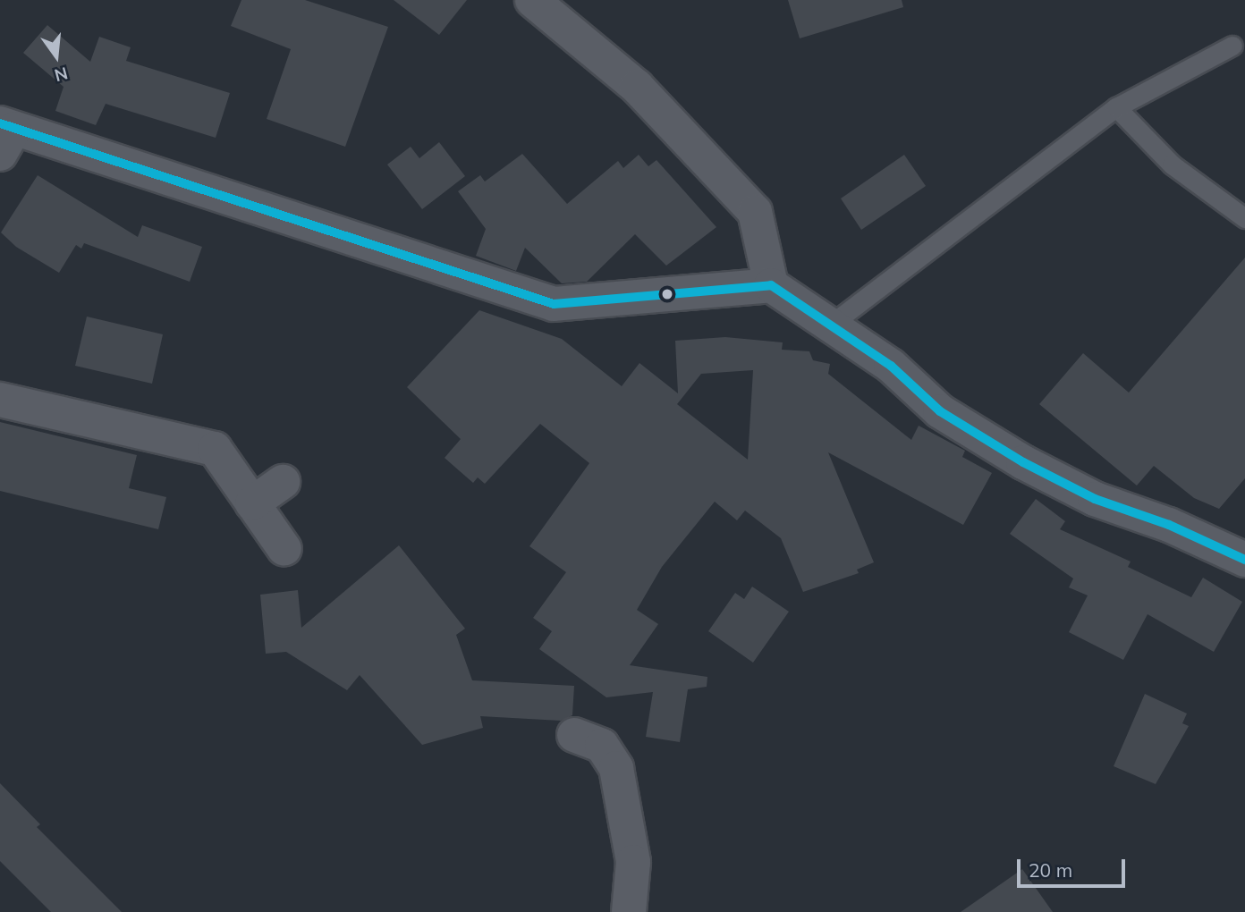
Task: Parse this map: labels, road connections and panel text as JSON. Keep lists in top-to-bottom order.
{
  "scale_bar": "20 m",
  "north": "bottom"
}
